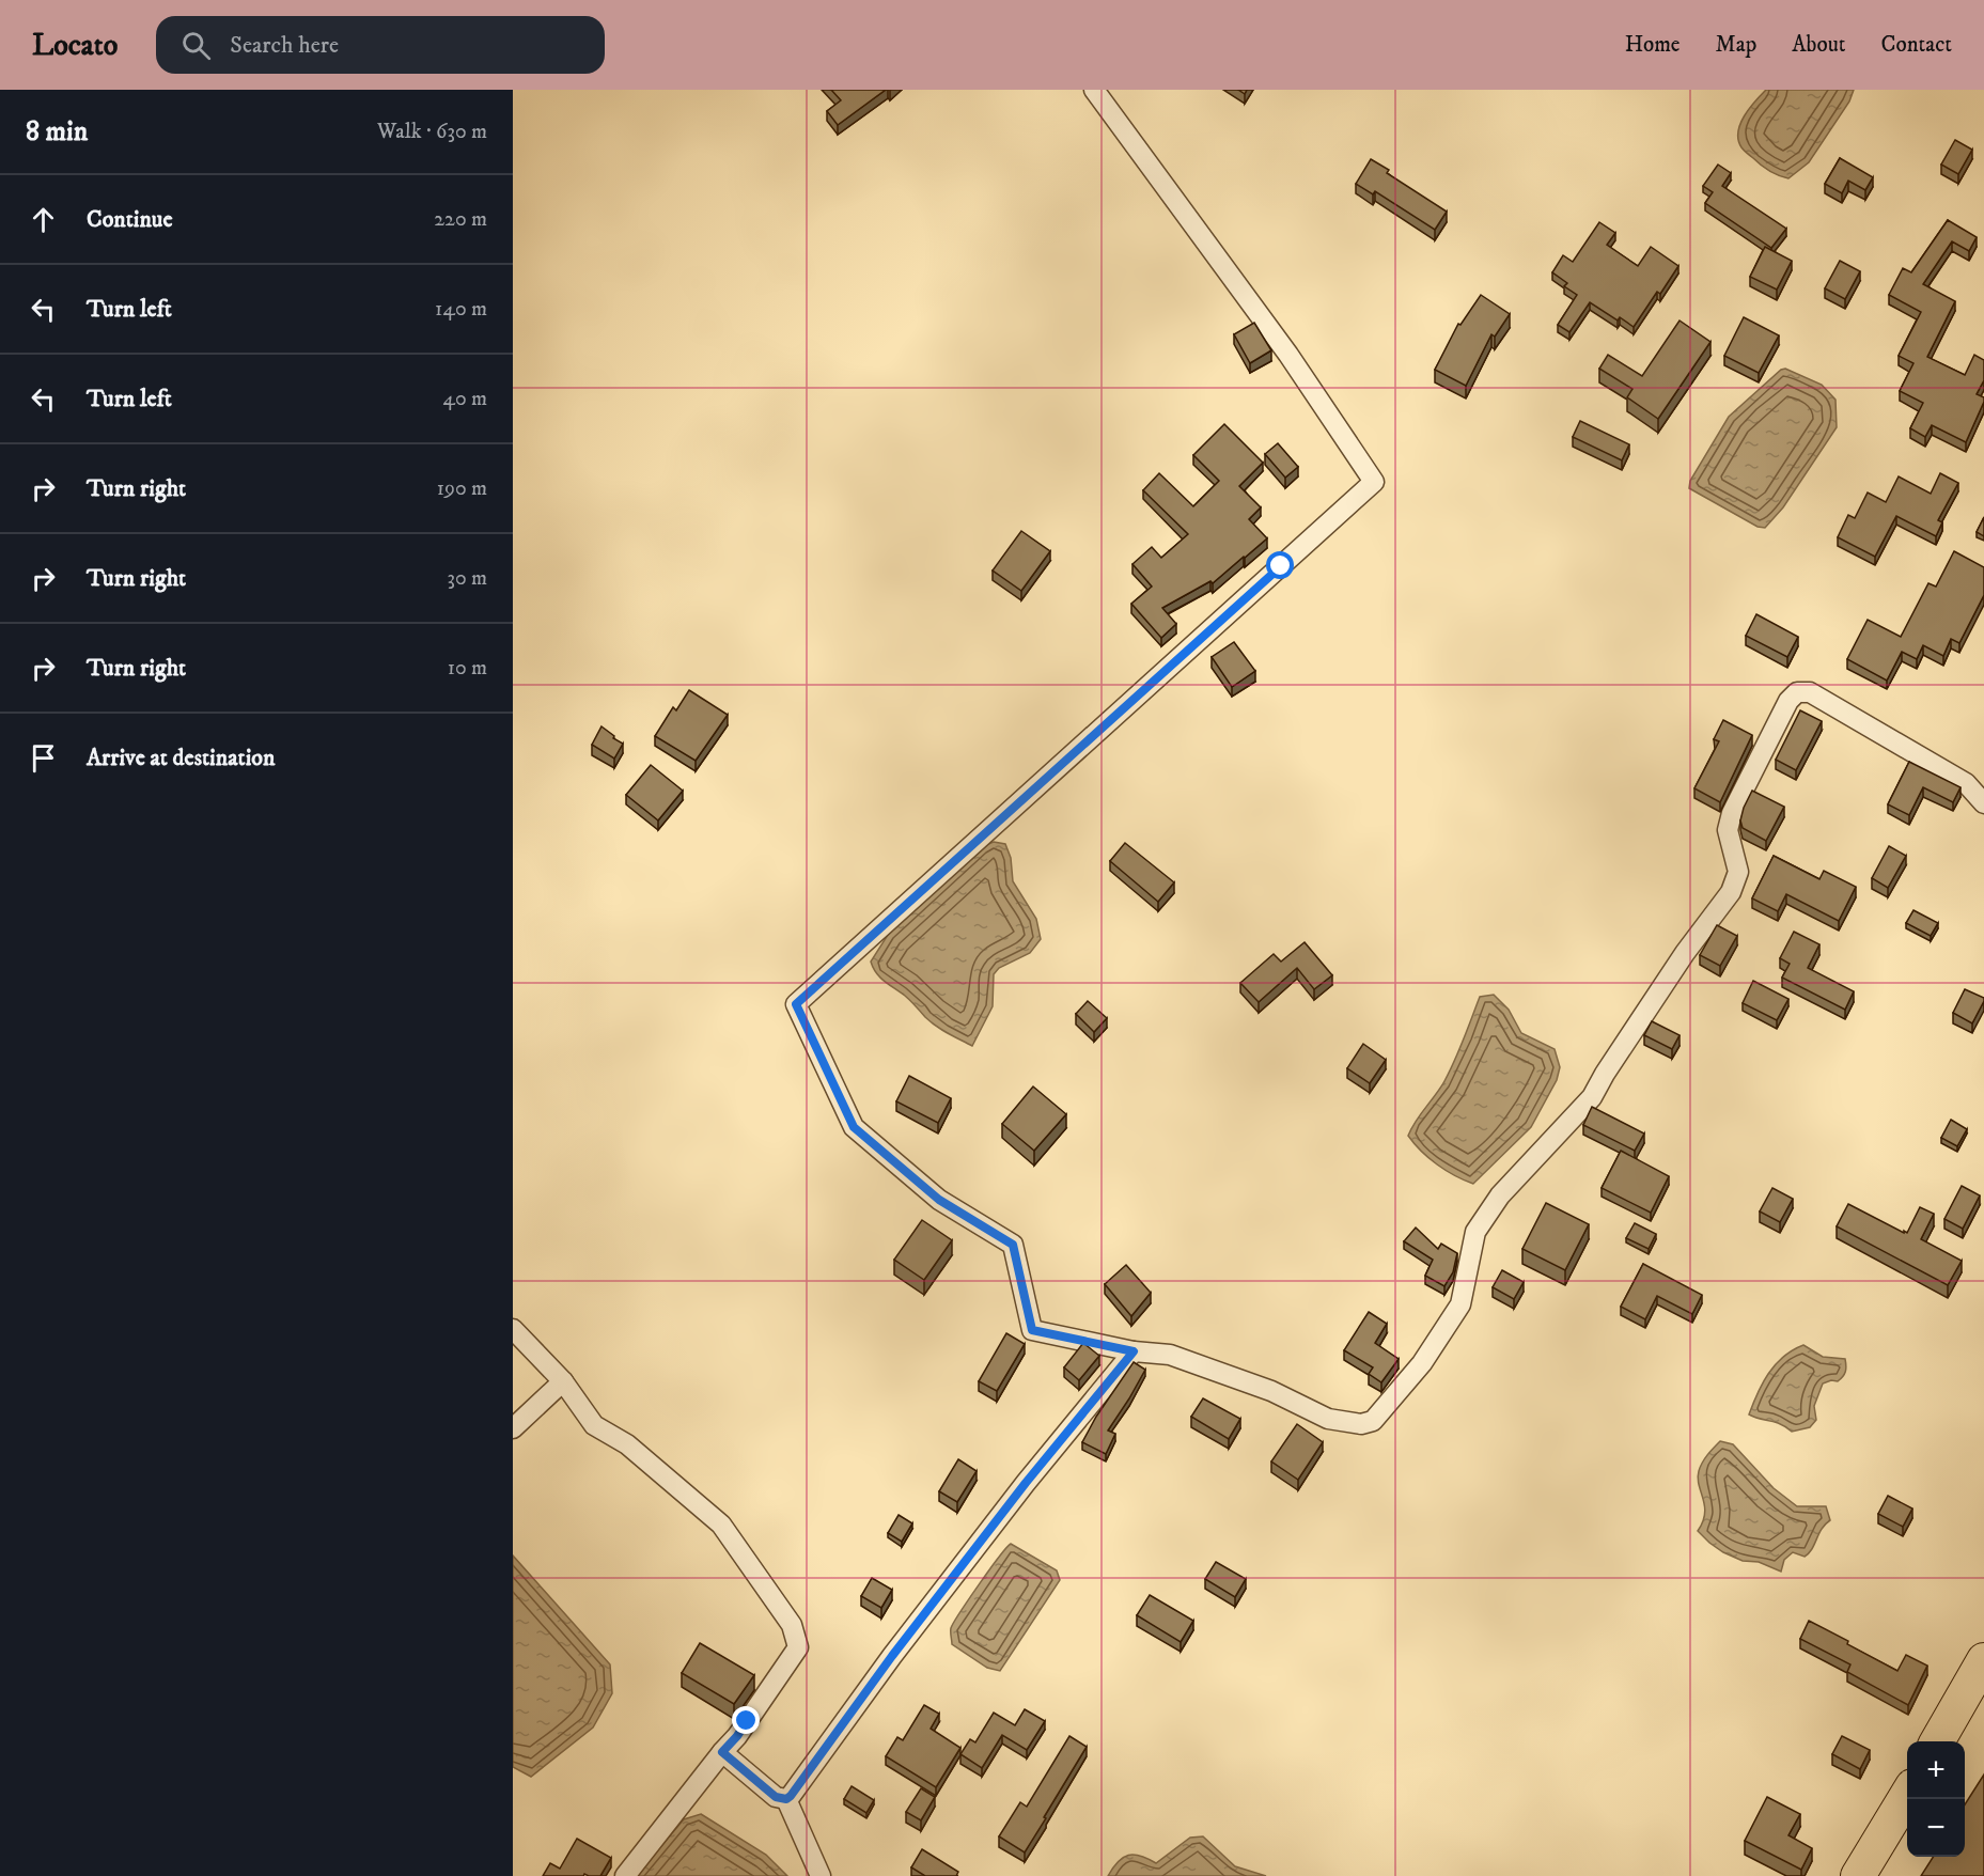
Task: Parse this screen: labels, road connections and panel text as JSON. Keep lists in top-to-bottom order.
{
  "page": {
    "header": "Locato",
    "search": "Search here",
    "nav": [
      "Home",
      "Map",
      "About",
      "Contact"
    ],
    "heading": ["8 min", "Walk · 630 m"],
    "list": [
      ["Continue", "220 m"],
      ["Turn left", "140 m"],
      ["Turn left", "40 m"],
      ["Turn right", "190 m"],
      ["Turn right", "30 m"],
      ["Turn right", "10 m"],
      "Arrive at destination"
    ],
    "map_buttons": ["+", "−"]
  }
}
